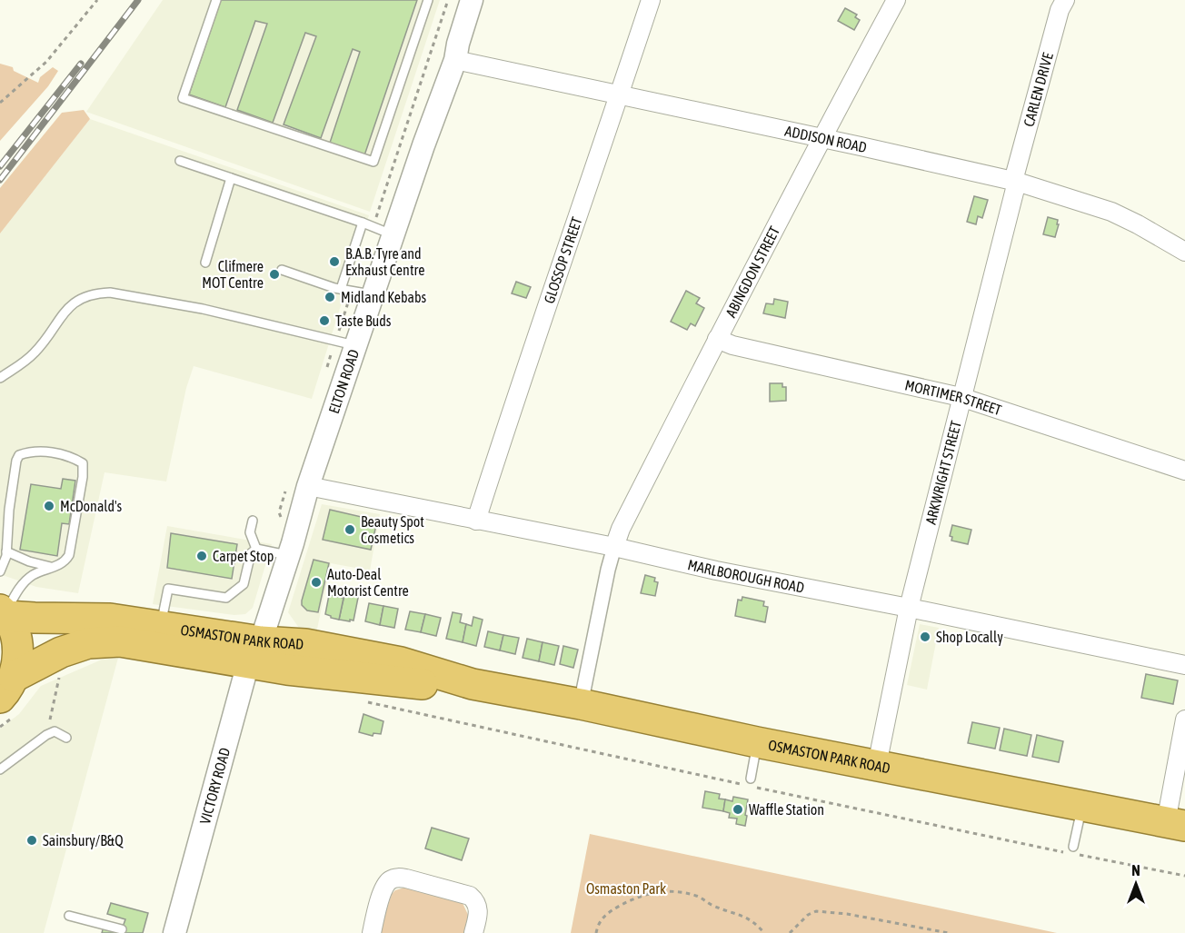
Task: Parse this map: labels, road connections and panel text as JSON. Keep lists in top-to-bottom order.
{
  "streets": {
    "highway": ["OSMASTON PARK ROAD"],
    "street": [
      "CARLEN DRIVE",
      "ADDISON ROAD",
      "GLOSSOP STREET",
      "ABINGDON STREET",
      "ELTON ROAD",
      "MORTIMER STREET",
      "ARKWRIGHT STREET",
      "MARLBOROUGH ROAD",
      "VICTORY ROAD"
    ]
  },
  "crossings": [
    ["CARLEN DRIVE", "ADDISON ROAD"],
    ["CARLEN DRIVE", "ARKWRIGHT STREET"],
    ["ADDISON ROAD", "GLOSSOP STREET"],
    ["ADDISON ROAD", "ABINGDON STREET"],
    ["ADDISON ROAD", "ELTON ROAD"],
    ["ADDISON ROAD", "ARKWRIGHT STREET"],
    ["GLOSSOP STREET", "MARLBOROUGH ROAD"],
    ["ABINGDON STREET", "MORTIMER STREET"],
    ["ABINGDON STREET", "MARLBOROUGH ROAD"],
    ["ELTON ROAD", "MARLBOROUGH ROAD"],
    ["ELTON ROAD", "OSMASTON PARK ROAD"],
    ["ELTON ROAD", "VICTORY ROAD"],
    ["MORTIMER STREET", "ARKWRIGHT STREET"],
    ["ARKWRIGHT STREET", "MARLBOROUGH ROAD"],
    ["ARKWRIGHT STREET", "OSMASTON PARK ROAD"],
    ["OSMASTON PARK ROAD", "VICTORY ROAD"]
  ],
  "parks": ["Osmaston Park"],
  "places": [
    "B.A.B. Tyre and Exhaust Centre",
    "Clifmere MOT Centre",
    "Midland Kebabs",
    "Taste Buds",
    "McDonald's",
    "Beauty Spot Cosmetics",
    "Carpet Stop",
    "Auto-Deal Motorist Centre",
    "Shop Locally",
    "Waffle Station",
    "Sainsbury/B&Q"
  ],
  "north": "top"
}
